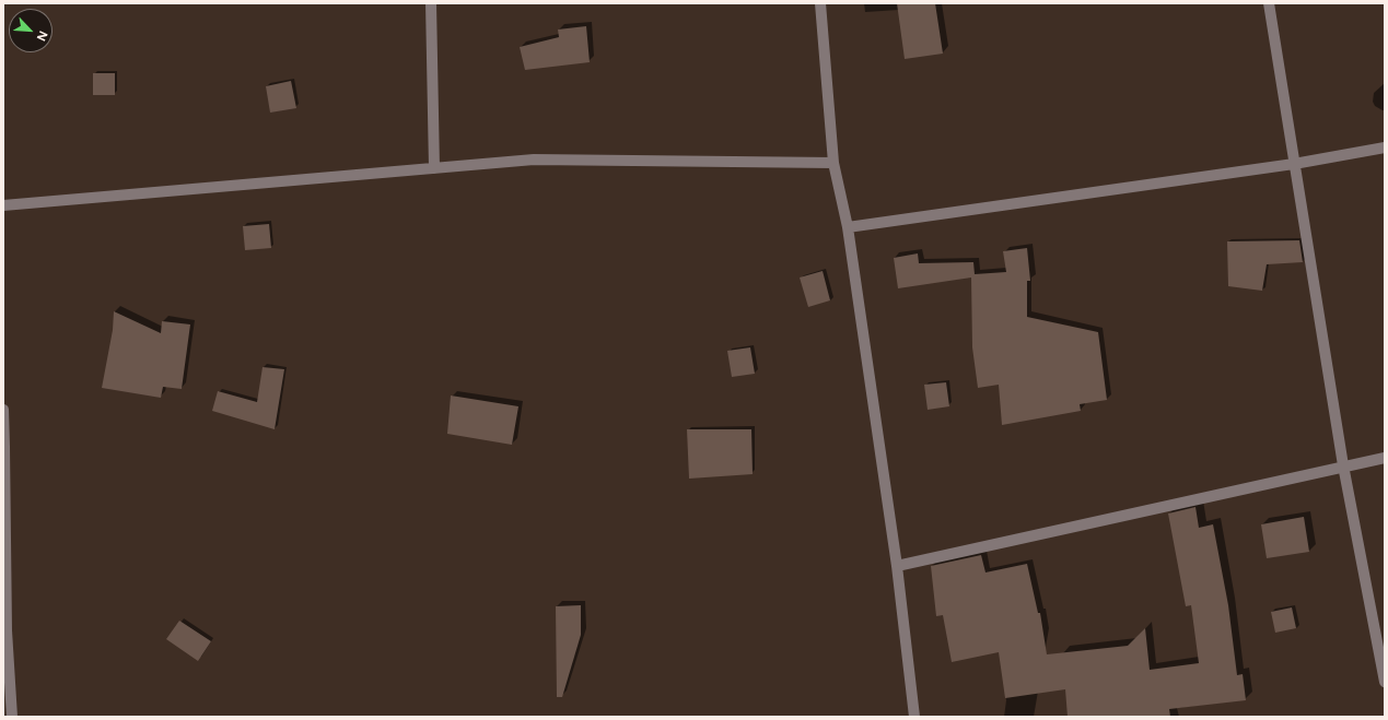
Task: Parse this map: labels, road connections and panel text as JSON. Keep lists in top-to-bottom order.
{
  "north": "bottom right"
}
